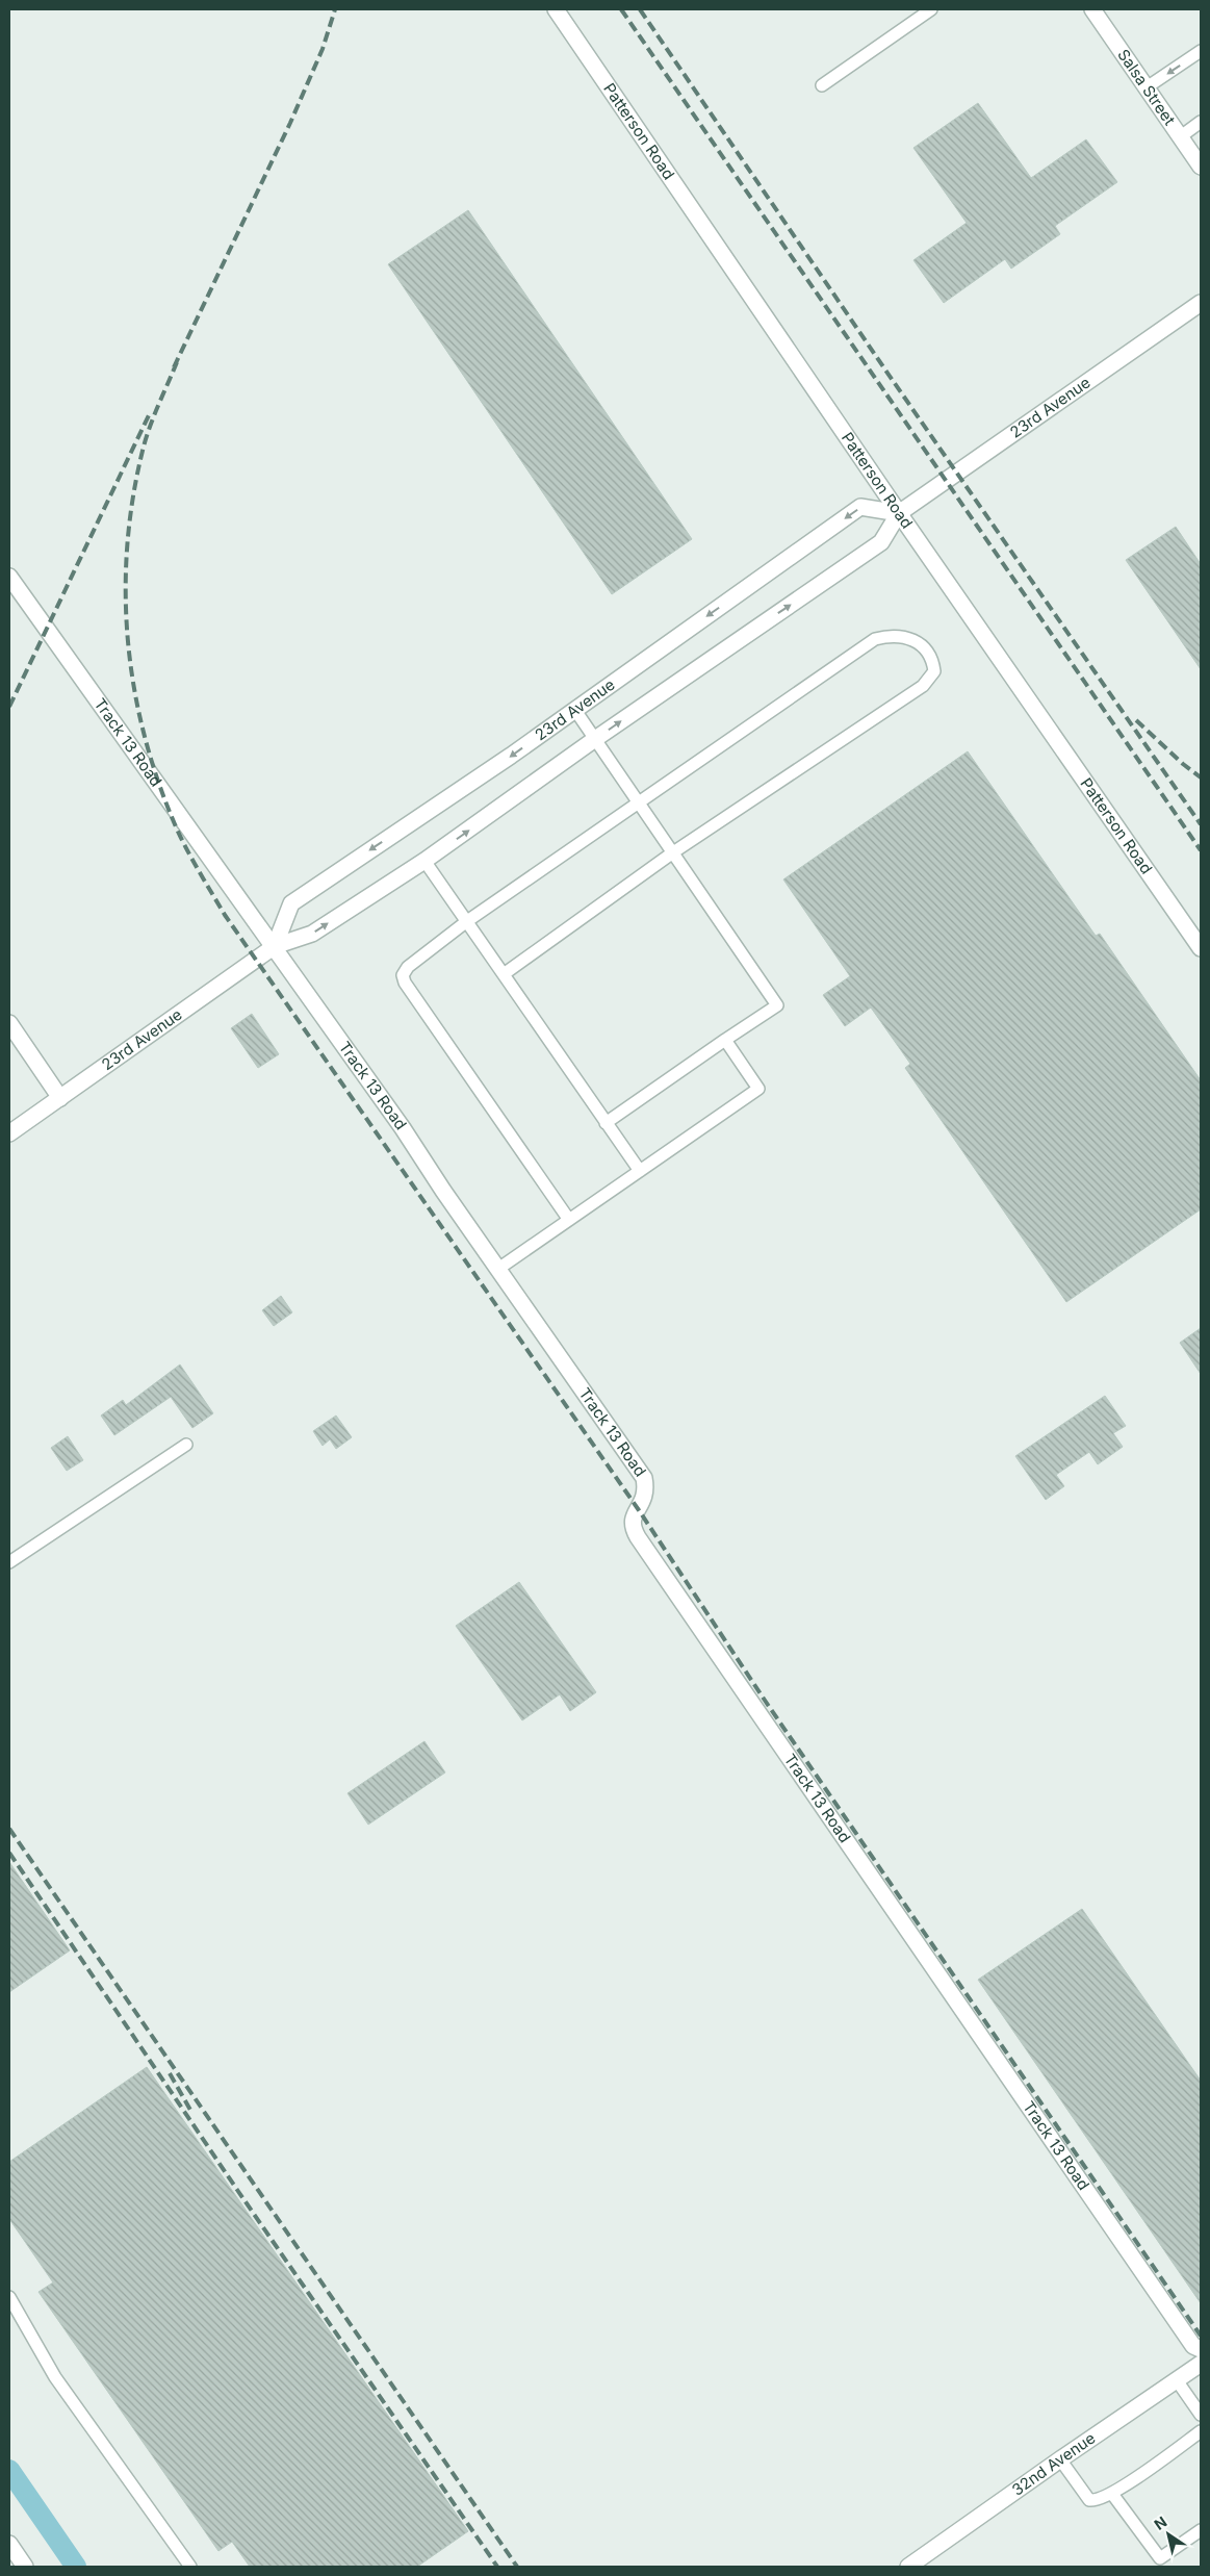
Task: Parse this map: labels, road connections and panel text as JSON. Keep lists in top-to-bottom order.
{
  "streets": {
    "street": [
      "Salsa Street",
      "Patterson Road",
      "23rd Avenue",
      "Track 13 Road",
      "32nd Avenue"
    ]
  },
  "crossings": [
    ["Patterson Road", "23rd Avenue"],
    ["23rd Avenue", "Track 13 Road"]
  ],
  "north": "top left"
}
